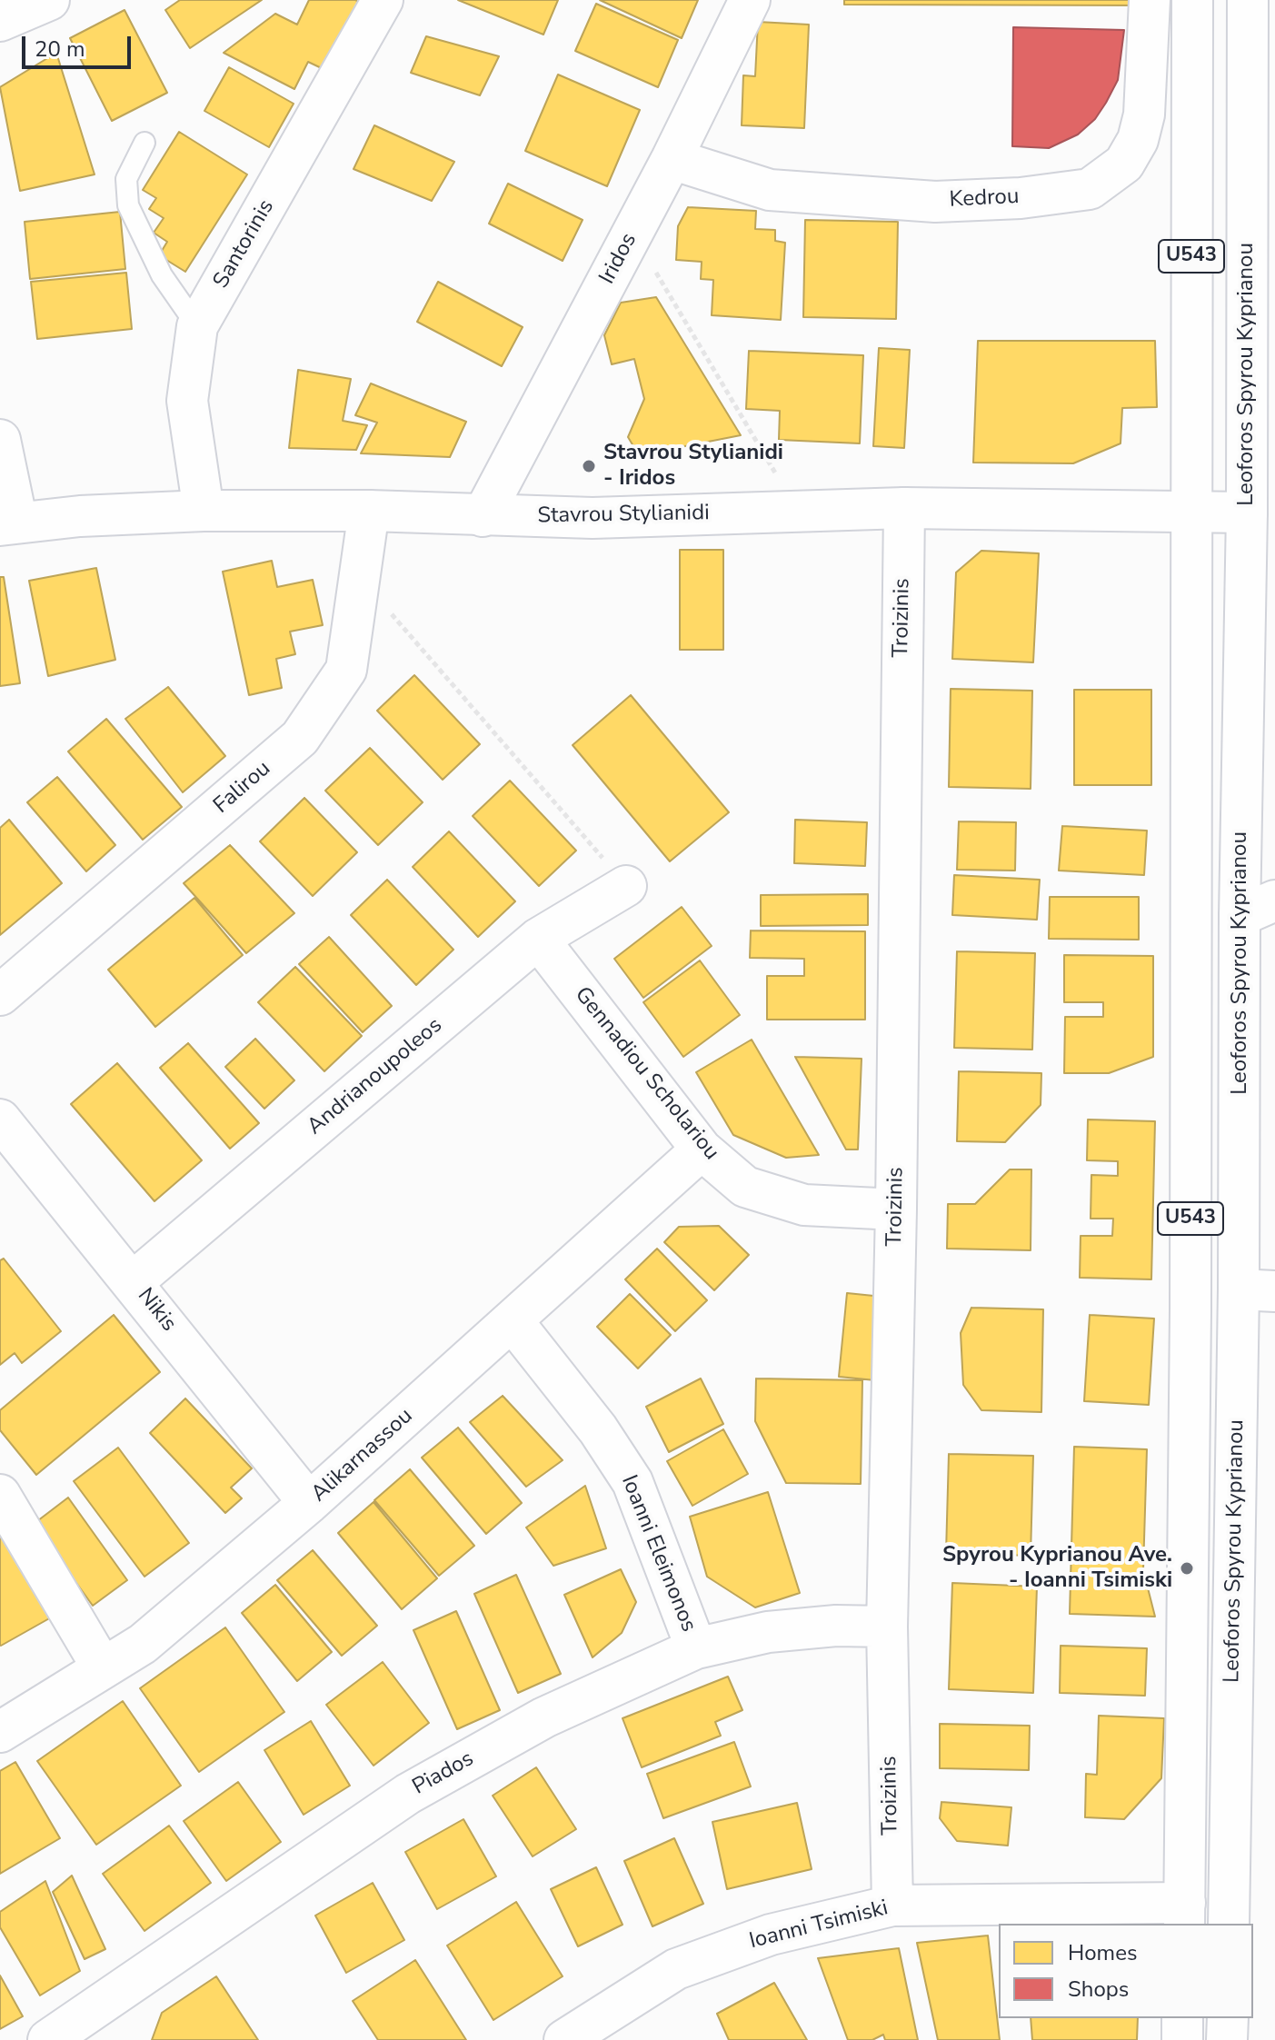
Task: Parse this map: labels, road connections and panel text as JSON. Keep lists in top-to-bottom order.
{
  "streets": {
    "street": [
      "Kedrou",
      "Santorinis",
      "U543",
      "Iridos",
      "Leoforos Spyrou Kyprianou",
      "Stavrou Stylianidi",
      "Troizinis",
      "Falirou",
      "Gennadiou Scholariou",
      "Andrianoupoleos",
      "Nikis",
      "Alikarnassou",
      "Ioanni Eleimonos",
      "Piados",
      "Ioanni Tsimiski"
    ]
  },
  "crossings": [
    ["Kedrou", "Iridos"],
    ["Santorinis", "Stavrou Stylianidi"],
    ["Iridos", "Stavrou Stylianidi"],
    ["Leoforos Spyrou Kyprianou", "Stavrou Stylianidi"],
    ["Leoforos Spyrou Kyprianou", "Ioanni Tsimiski"],
    ["Stavrou Stylianidi", "Troizinis"],
    ["Stavrou Stylianidi", "Falirou"],
    ["Troizinis", "Gennadiou Scholariou"],
    ["Troizinis", "Piados"],
    ["Troizinis", "Ioanni Tsimiski"],
    ["Gennadiou Scholariou", "Andrianoupoleos"],
    ["Gennadiou Scholariou", "Alikarnassou"],
    ["Andrianoupoleos", "Nikis"],
    ["Nikis", "Alikarnassou"],
    ["Alikarnassou", "Ioanni Eleimonos"],
    ["Ioanni Eleimonos", "Piados"]
  ],
  "places": ["Stavrou Stylianidi - Iridos", "Spyrou Kyprianou Ave. - Ioanni Tsimiski"],
  "legend": ["Homes", "Shops"],
  "scale_bar": "20 m"
}
